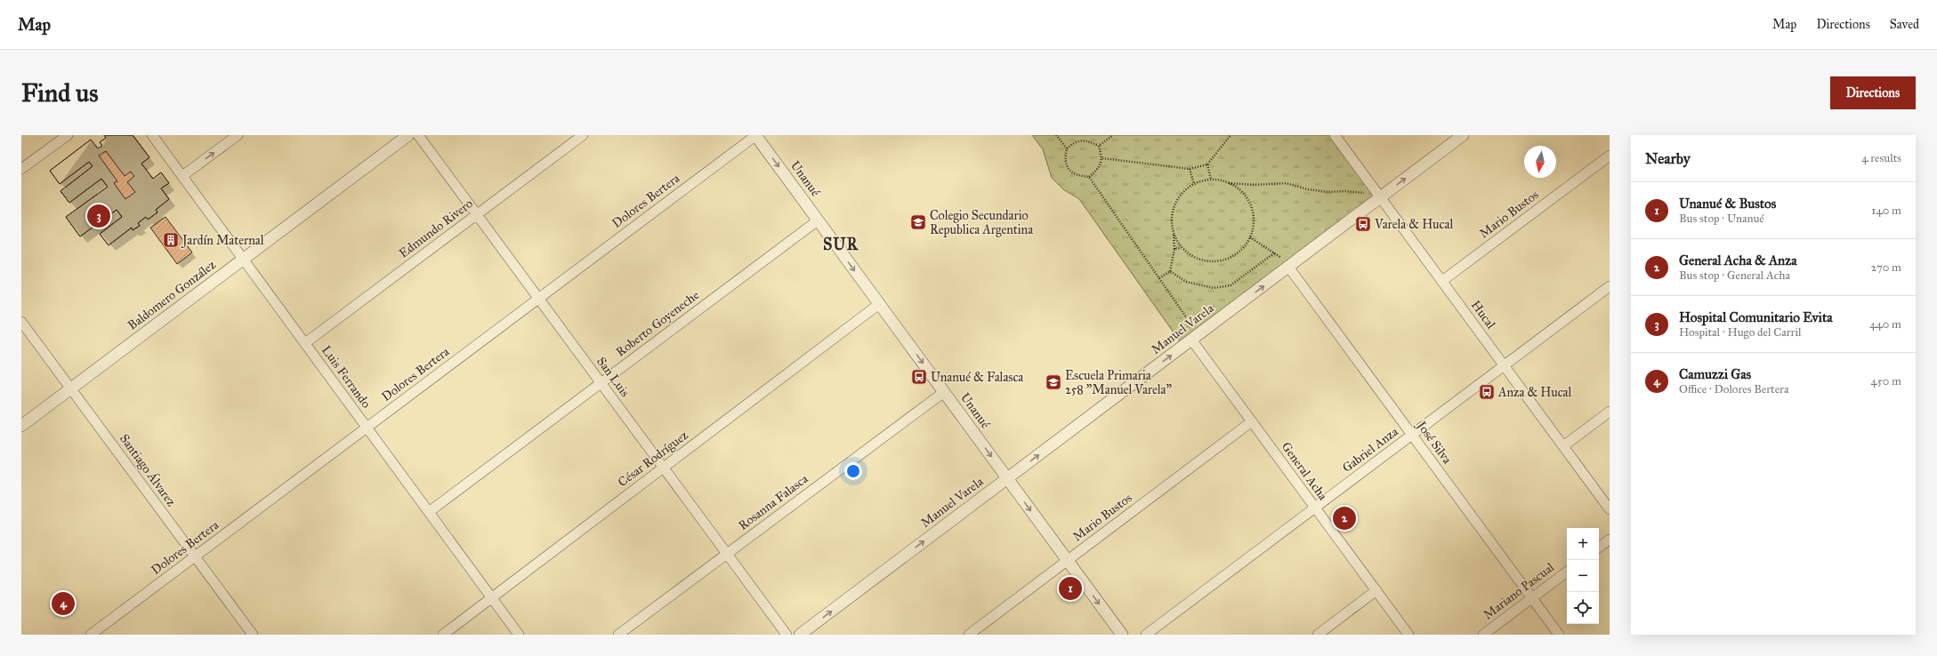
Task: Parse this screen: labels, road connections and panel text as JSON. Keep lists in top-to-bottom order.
{
  "streets": {
    "street": [
      "Unanué",
      "Dolores Bertera",
      "Mario Bustos",
      "Edmundo Rivero",
      "Baldomero González",
      "Hucal",
      "Roberto Goyeneche",
      "Manuel Varela",
      "Luis Ferrando",
      "San Luis",
      "José Silva",
      "Gabriel Anza",
      "César Rodríguez",
      "Santiago Álvarez",
      "General Acha",
      "Rosanna Falasca",
      "Mariano Pascual"
    ]
  },
  "crossings": [
    ["Unanué", "Dolores Bertera"],
    ["Unanué", "Mario Bustos"],
    ["Unanué", "Roberto Goyeneche"],
    ["Unanué", "Manuel Varela"],
    ["Unanué", "César Rodríguez"],
    ["Unanué", "Rosanna Falasca"],
    ["Dolores Bertera", "Luis Ferrando"],
    ["Dolores Bertera", "San Luis"],
    ["Dolores Bertera", "Santiago Álvarez"],
    ["Mario Bustos", "Hucal"],
    ["Mario Bustos", "General Acha"],
    ["Edmundo Rivero", "Luis Ferrando"],
    ["Edmundo Rivero", "San Luis"],
    ["Baldomero González", "Luis Ferrando"],
    ["Baldomero González", "Santiago Álvarez"],
    ["Hucal", "Manuel Varela"],
    ["Hucal", "Gabriel Anza"],
    ["Roberto Goyeneche", "Luis Ferrando"],
    ["Roberto Goyeneche", "San Luis"],
    ["Manuel Varela", "José Silva"],
    ["Manuel Varela", "General Acha"],
    ["Luis Ferrando", "César Rodríguez"],
    ["San Luis", "César Rodríguez"],
    ["San Luis", "Rosanna Falasca"],
    ["José Silva", "Gabriel Anza"],
    ["José Silva", "Mariano Pascual"],
    ["Gabriel Anza", "General Acha"]
  ],
  "one_way": ["Unanué", "Manuel Varela"],
  "districts": ["SUR"],
  "places": {
    "school or university": ["Colegio Secundario Republica Argentina", "Escuela Primaria 258 \"Manuel Varela\""],
    "bus stop": ["Varela & Hucal", "Unanué & Falasca", "Anza & Hucal"],
    "building": ["Jardín Maternal"]
  },
  "north": "bottom",
  "page": {
    "header": "Map",
    "nav": ["Map", "Directions", "Saved"],
    "buttons": "Directions",
    "title": "Find us",
    "heading": ["Nearby", "4 results"],
    "list": [
      {
        "mark": "1",
        "name": "Unanué & Bustos",
        "note": "Bus stop · Unanué",
        "value": "140 m"
      },
      {
        "mark": "2",
        "name": "General Acha & Anza",
        "note": "Bus stop · General Acha",
        "value": "270 m"
      },
      {
        "mark": "3",
        "name": "Hospital Comunitario Evita",
        "note": "Hospital · Hugo del Carril",
        "value": "440 m"
      },
      {
        "mark": "4",
        "name": "Camuzzi Gas",
        "note": "Office · Dolores Bertera",
        "value": "450 m"
      }
    ],
    "pins": [
      "3",
      "2",
      "1",
      "4"
    ],
    "map_buttons": ["+", "−"]
  }
}
